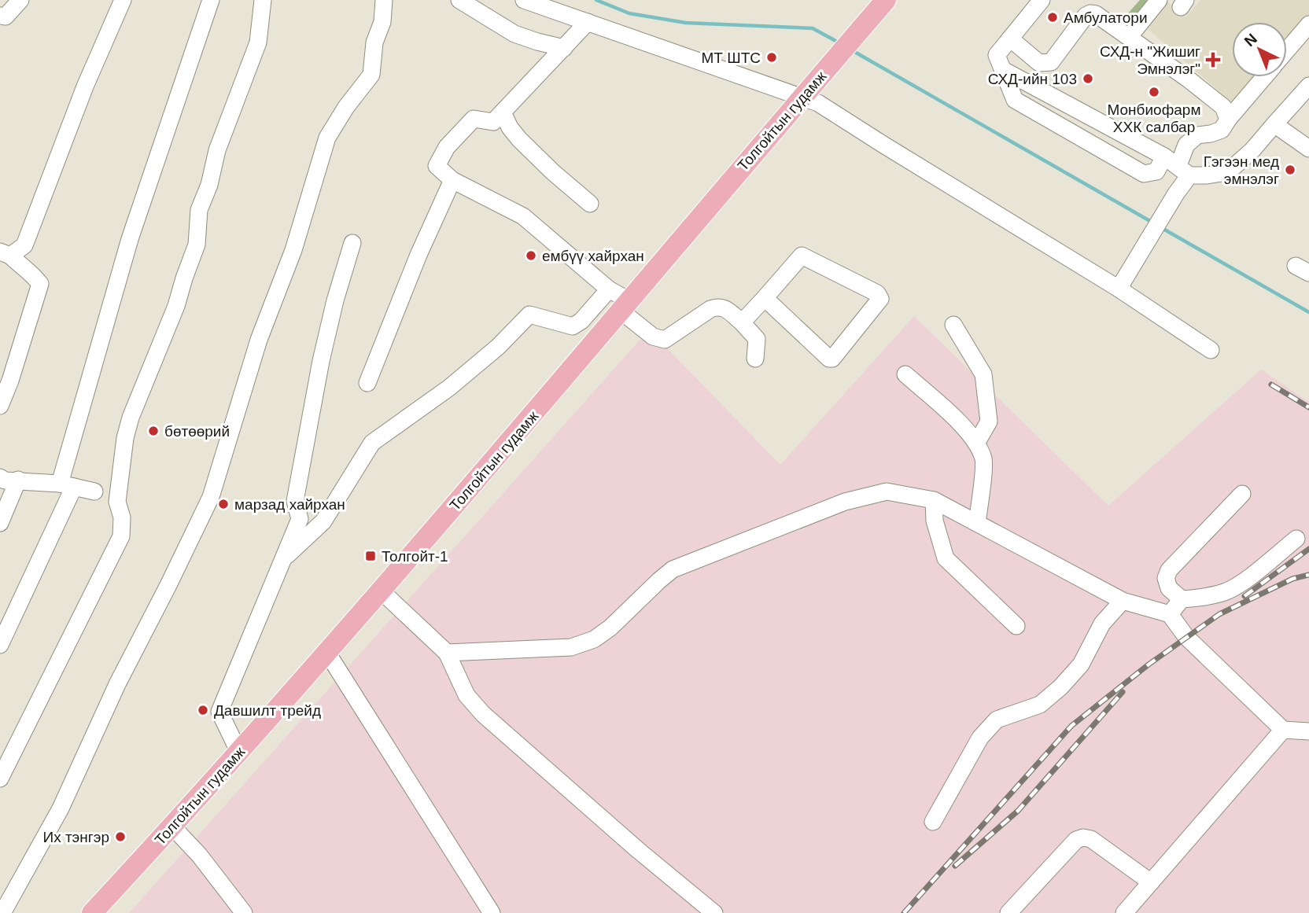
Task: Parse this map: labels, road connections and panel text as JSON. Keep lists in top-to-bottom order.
{
  "streets": {
    "main road": ["Толгойтын гудамж"]
  },
  "places": {
    "other": [
      "Амбулатори",
      "MТ ШТС",
      "СХД-ийн 103",
      "Монбиофарм ХХК салбар",
      "Гэгээн мед эмнэлэг",
      "ембүү хайрхан",
      "бөтөөрий",
      "марзад хайрхан",
      "Давшилт трейд",
      "Их тэнгэр"
    ],
    "health": ["СХД-н \"Жишиг Эмнэлэг\""],
    "transit": ["Толгойт-1"]
  },
  "north": "top left"
}
